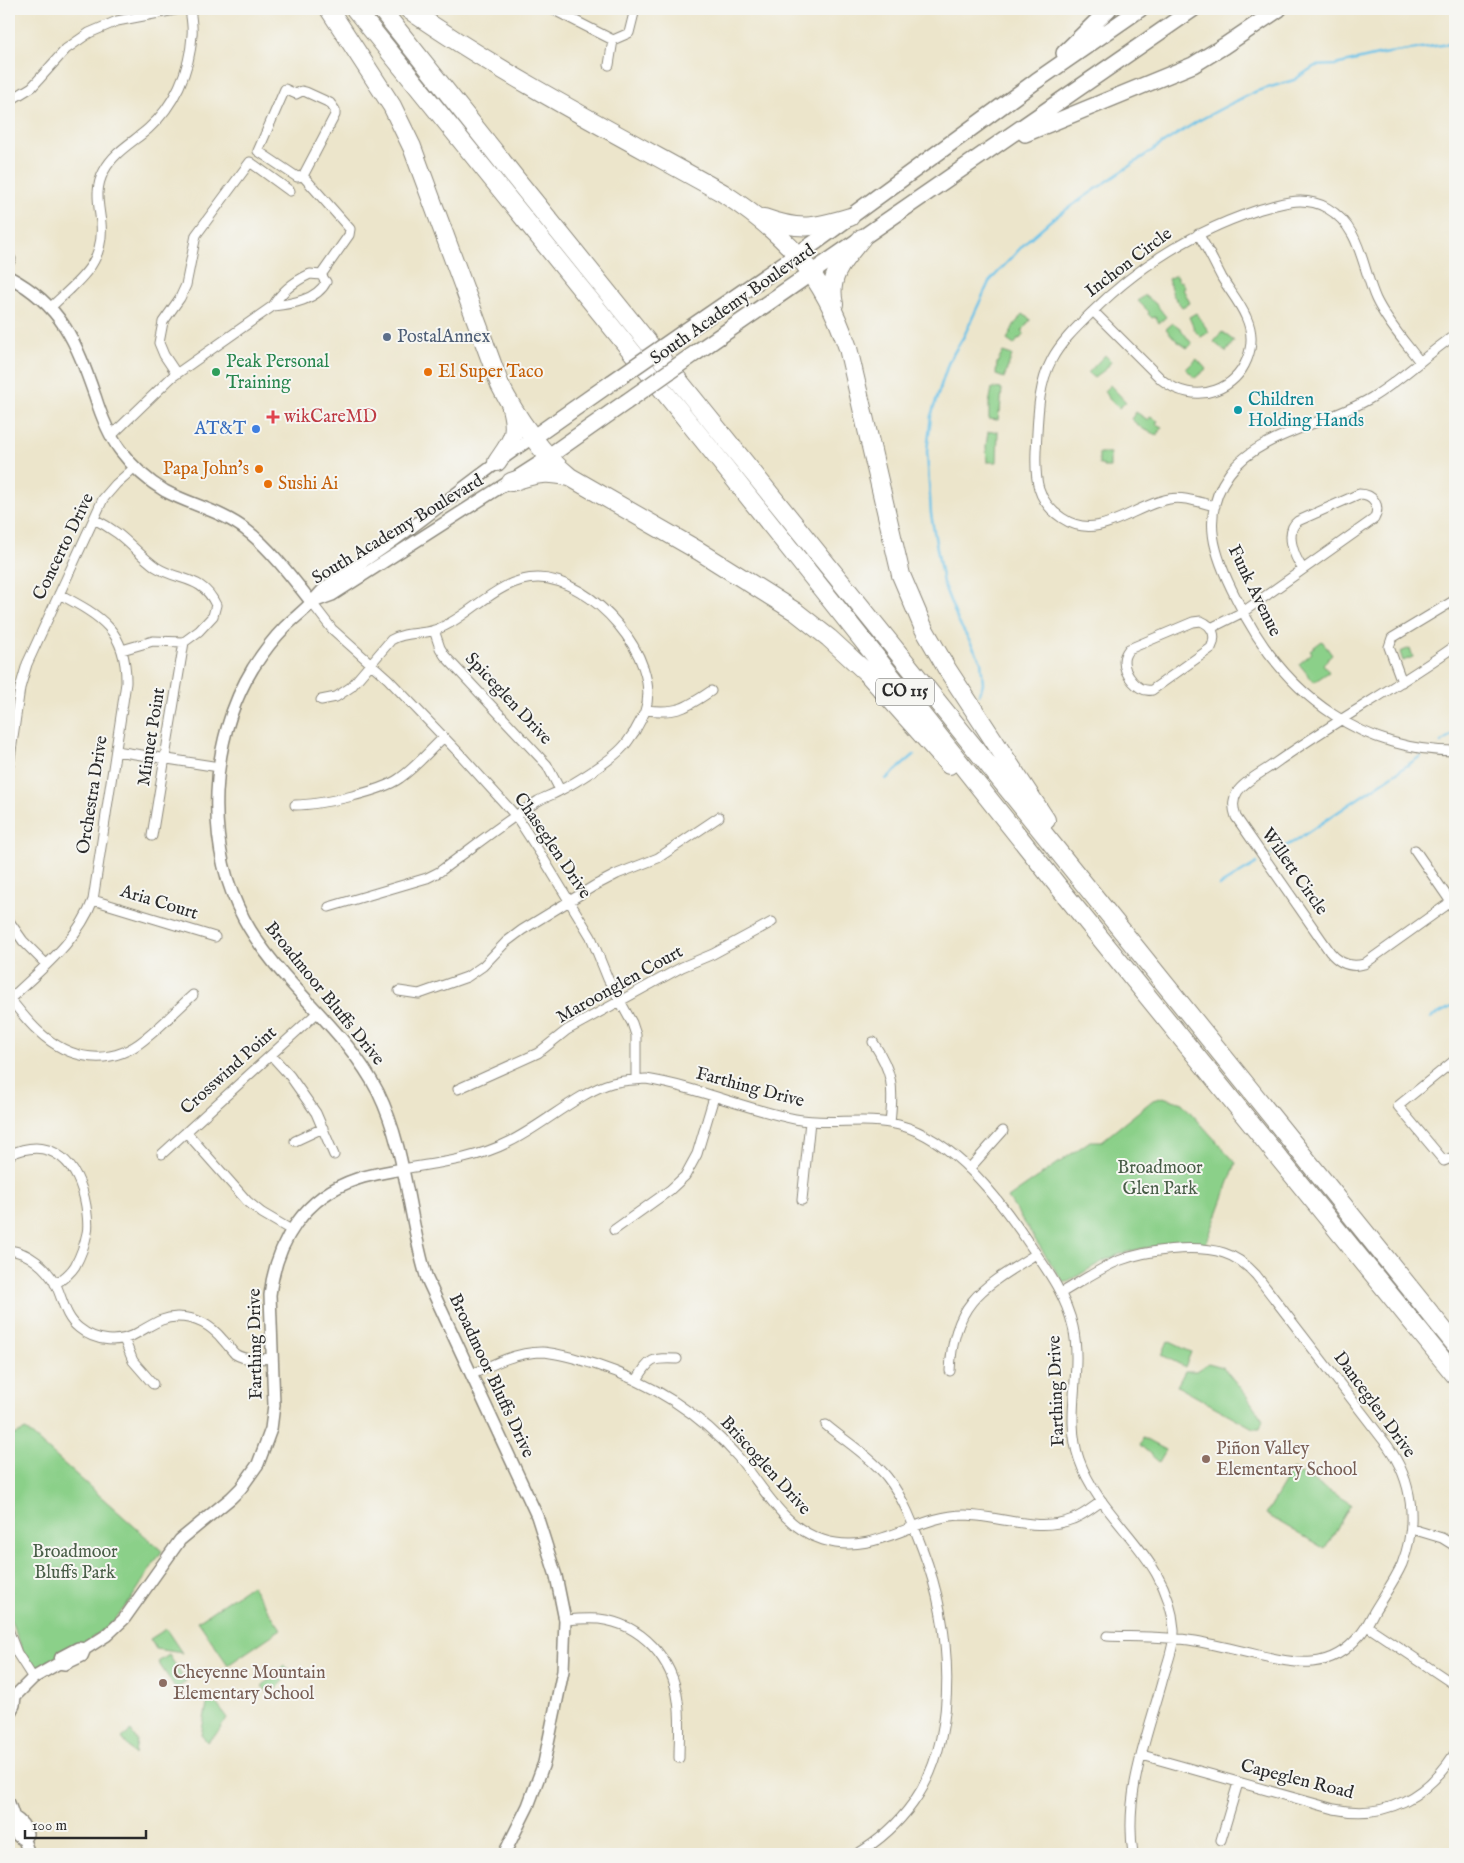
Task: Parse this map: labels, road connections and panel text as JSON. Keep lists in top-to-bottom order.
{
  "streets": {
    "highway": ["South Academy Boulevard", "CO 115"],
    "street": [
      "Inchon Circle",
      "Concerto Drive",
      "Funk Avenue",
      "Spiceglen Drive",
      "Minuet Point",
      "Orchestra Drive",
      "Chaseglen Drive",
      "Willett Circle",
      "Aria Court",
      "Maroonglen Court",
      "Broadmoor Bluffs Drive",
      "Crosswind Point",
      "Farthing Drive",
      "Danceglen Drive",
      "Briscoglen Drive",
      "Capeglen Road"
    ]
  },
  "crossings": [
    ["Inchon Circle", "Funk Avenue"],
    ["South Academy Boulevard", "Chaseglen Drive"],
    ["South Academy Boulevard", "Broadmoor Bluffs Drive"],
    ["Concerto Drive", "Orchestra Drive"],
    ["Funk Avenue", "Willett Circle"],
    ["Orchestra Drive", "Aria Court"],
    ["Chaseglen Drive", "Maroonglen Court"],
    ["Chaseglen Drive", "Broadmoor Bluffs Drive"],
    ["Chaseglen Drive", "Farthing Drive"],
    ["Broadmoor Bluffs Drive", "Crosswind Point"],
    ["Broadmoor Bluffs Drive", "Farthing Drive"],
    ["Broadmoor Bluffs Drive", "Briscoglen Drive"],
    ["Farthing Drive", "Danceglen Drive"],
    ["Farthing Drive", "Briscoglen Drive"],
    ["Farthing Drive", "Capeglen Road"]
  ],
  "parks": ["Broadmoor Glen Park", "Broadmoor Bluffs Park"],
  "places": {
    "other": [
      "PostalAnnex",
      "Peak Personal Training",
      "El Super Taco",
      "Children Holding Hands",
      "AT&T",
      "Papa John's",
      "Sushi Ai",
      "Piñon Valley Elementary School",
      "Cheyenne Mountain Elementary School"
    ],
    "health": ["wikCareMD"]
  },
  "scale_bar": "100 m"
}
